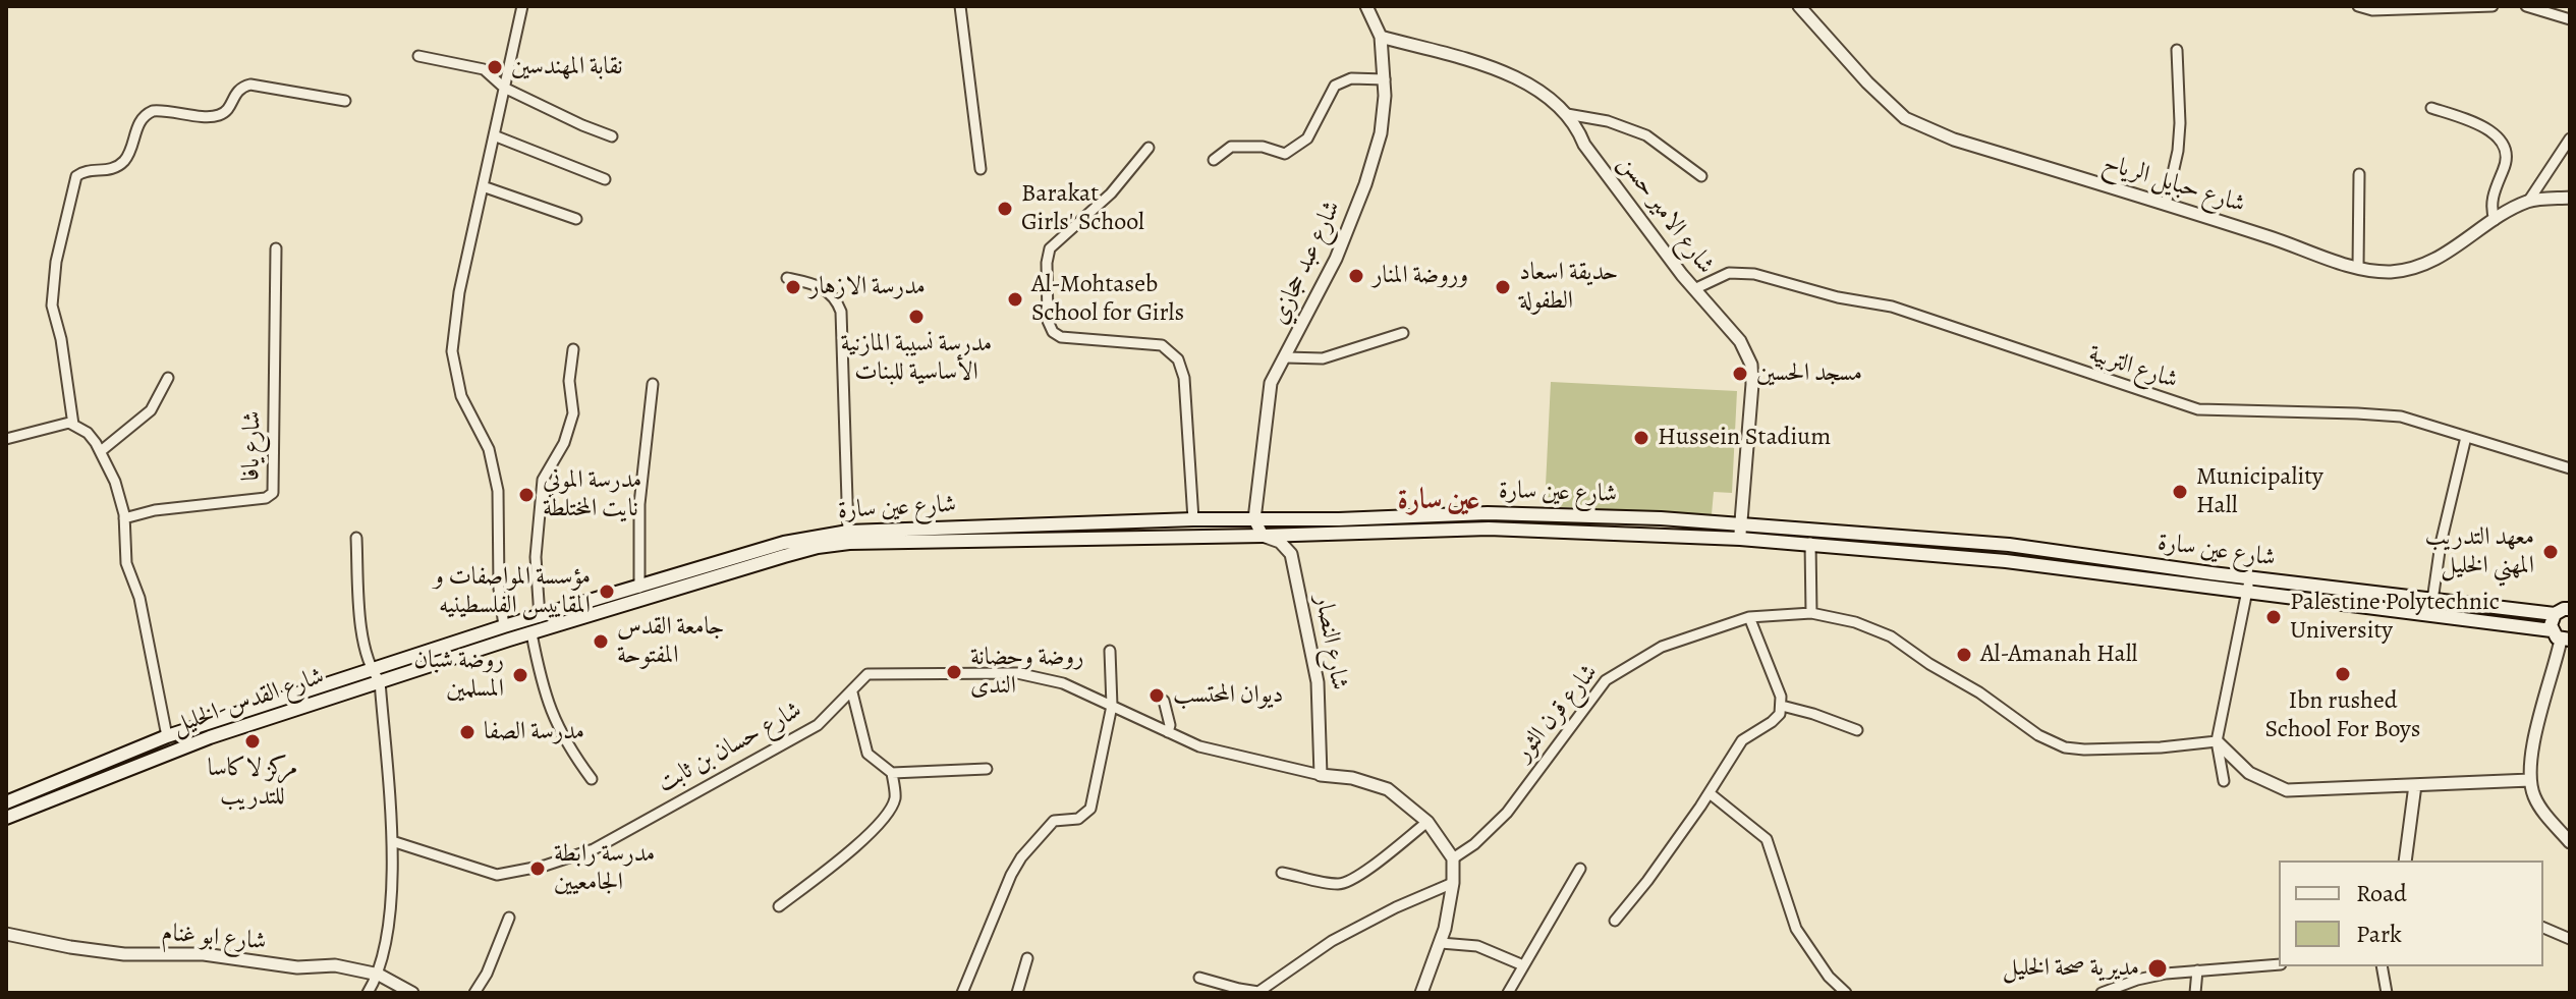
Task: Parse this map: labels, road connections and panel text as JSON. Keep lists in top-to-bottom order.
{
  "streets": {
    "main road": ["شارع عين سارة", "شارع القدس-الخليل"],
    "street": [
      "شارع حبايل الرياح",
      "شارع الامير حسن",
      "شارع عبد حجازي",
      "شارع التربية",
      "شارع يافا",
      "شارع النصار",
      "شارع قرن الثور",
      "شارع حسان بن ثابت",
      "شارع ابو غنام"
    ]
  },
  "crossings": [
    ["شارع الامير حسن", "شارع عبد حجازي"],
    ["شارع الامير حسن", "شارع التربية"],
    ["شارع الامير حسن", "شارع عين سارة"],
    ["شارع عبد حجازي", "شارع عين سارة"],
    ["شارع عين سارة", "شارع النصار"],
    ["شارع عين سارة", "شارع القدس-الخليل"],
    ["شارع النصار", "شارع حسان بن ثابت"],
    ["شارع قرن الثور", "شارع حسان بن ثابت"]
  ],
  "districts": ["عين سارة"],
  "places": [
    "نقابة المهندسين",
    "Barakat Girls' School",
    "وروضة المنار",
    "مدرسة الازهار",
    "حديقة اسعاد الطفولة",
    "Al-Mohtaseb School for Girls",
    "مدرسة نسيبة المازنية الأساسية للبنات",
    "مسجد الحسين",
    "Hussein Stadium",
    "Municipality Hall",
    "مدرسة الموني نايت المختلطة",
    "معهد التدريب المهني الخليل",
    "مؤسسة المواصفات و المقاييس الفلسطينيه",
    "Palestine Polytechnic University",
    "جامعة القدس المفتوحة",
    "Al-Amanah Hall",
    "روضة وحضانة الندى",
    "Ibn rushed School For Boys",
    "روضة شبان المسلمين",
    "ديوان المحتسب",
    "مدرسة الصفا",
    "مركز لاكاسا للتدريب",
    "مدرسة رابطة الجامعيين",
    "مديرية صحة الخليل"
  ],
  "legend": ["Road", "Park"]
}
